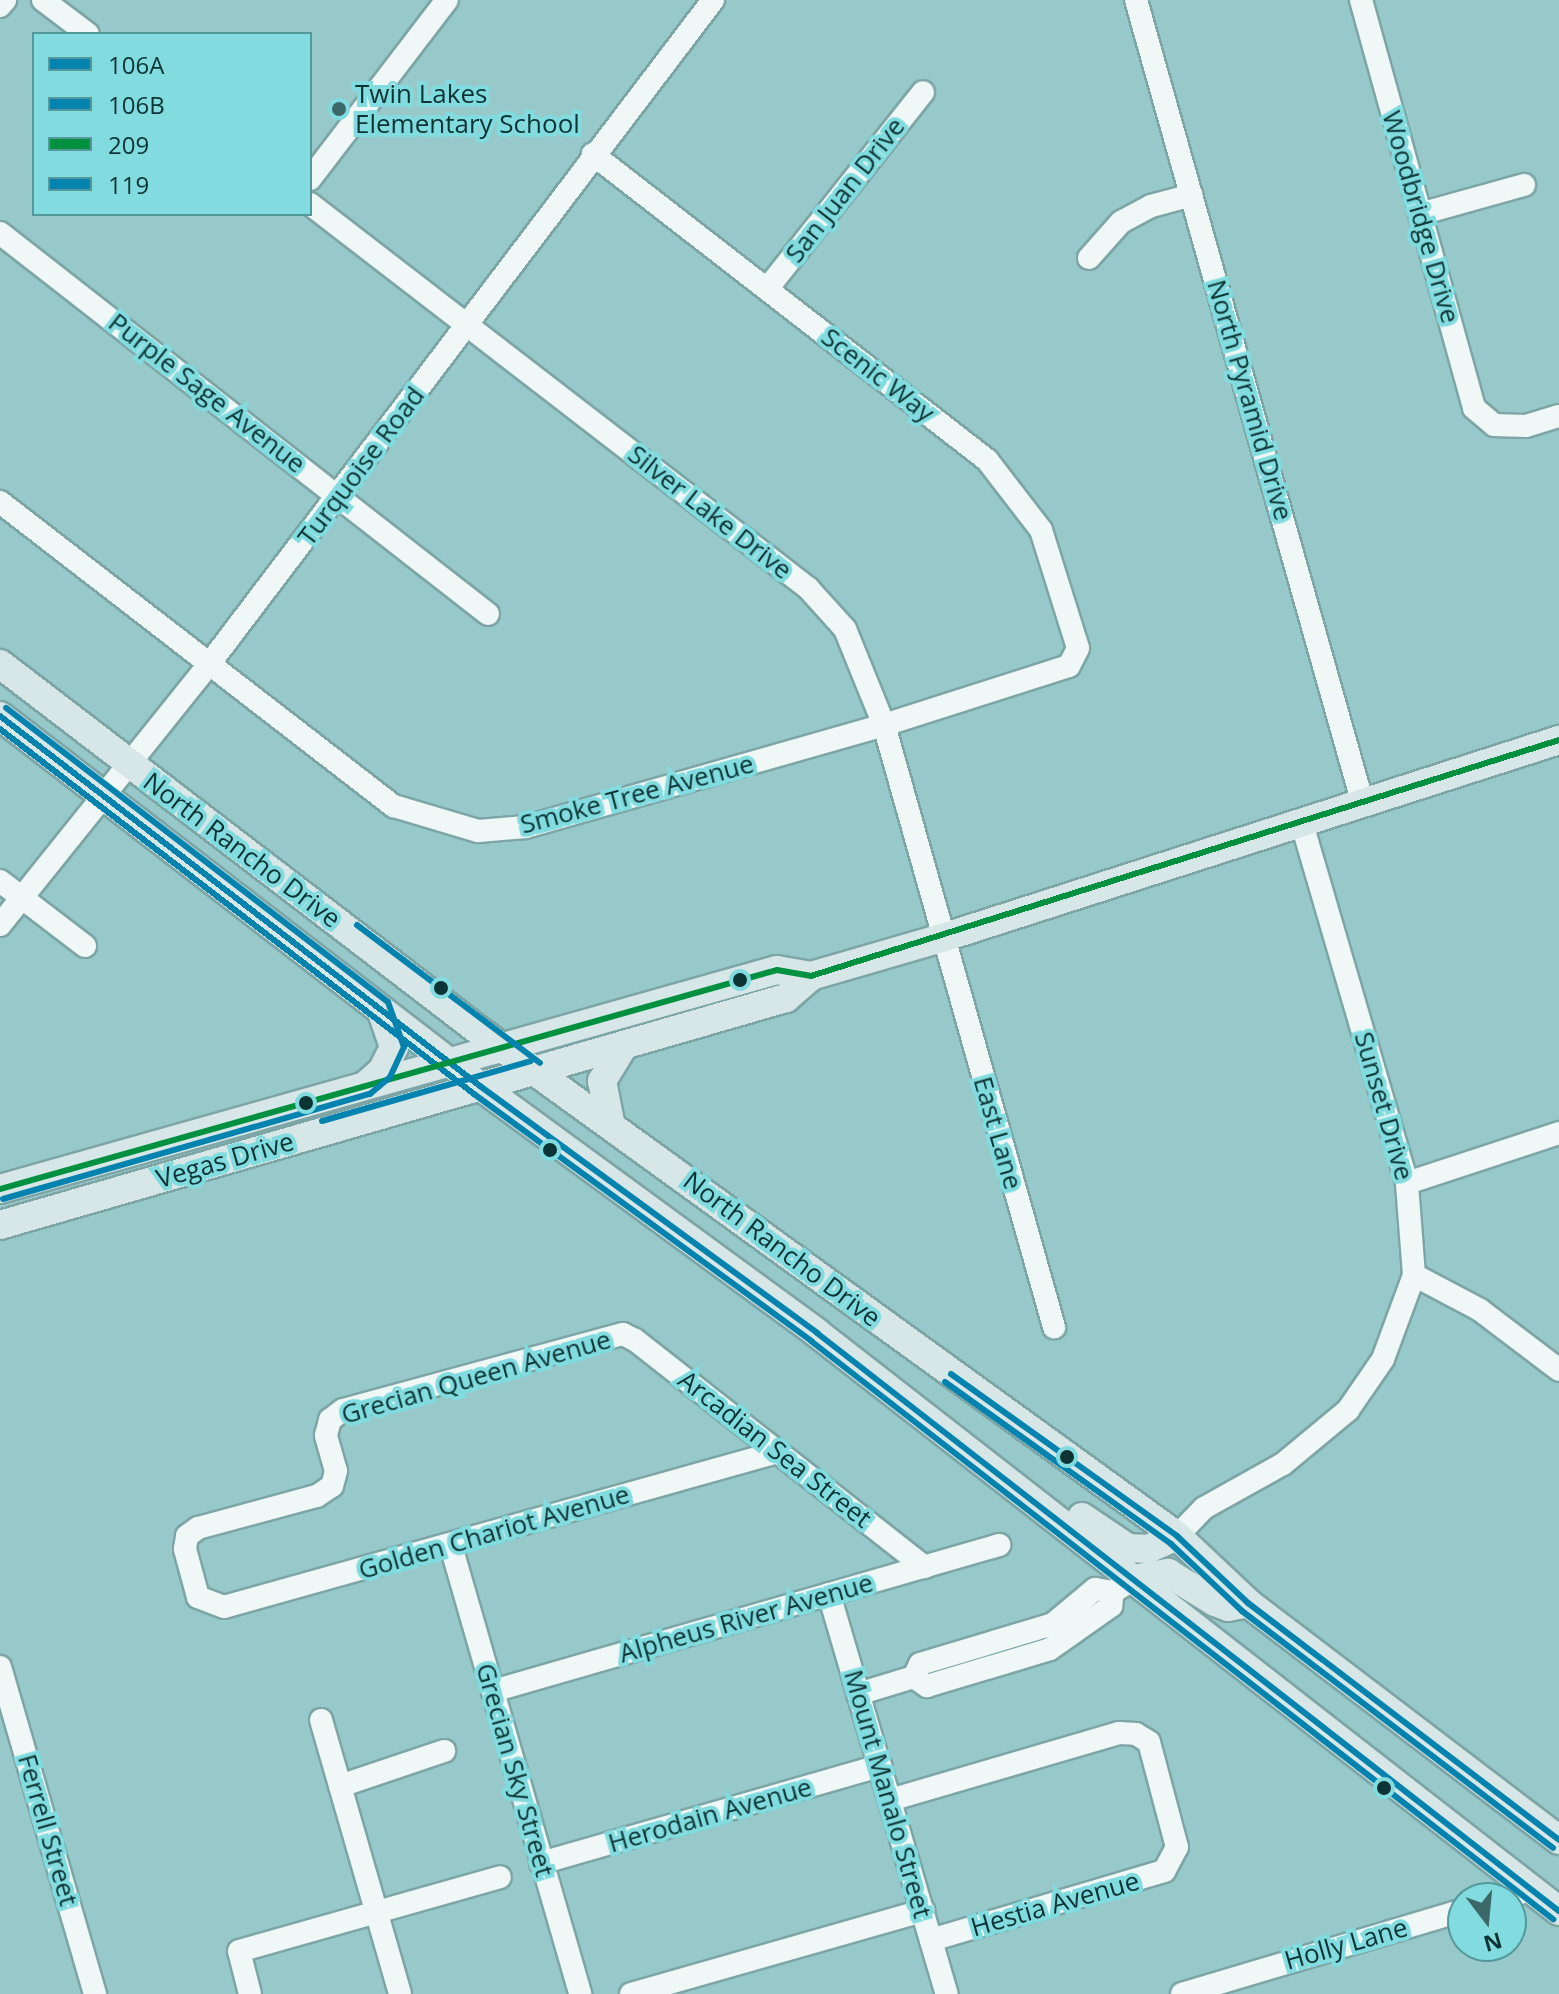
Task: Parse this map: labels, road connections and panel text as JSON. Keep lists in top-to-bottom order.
{
  "streets": {
    "main road": ["North Rancho Drive", "Vegas Drive"],
    "street": [
      "San Juan Drive",
      "Woodbridge Drive",
      "Scenic Way",
      "Purple Sage Avenue",
      "North Pyramid Drive",
      "Turquoise Road",
      "Silver Lake Drive",
      "Smoke Tree Avenue",
      "Sunset Drive",
      "East Lane",
      "Grecian Queen Avenue",
      "Arcadian Sea Street",
      "Golden Chariot Avenue",
      "Alpheus River Avenue",
      "Grecian Sky Street",
      "Mount Manalo Street",
      "Herodain Avenue",
      "Ferrell Street",
      "Hestia Avenue",
      "Holly Lane"
    ]
  },
  "crossings": [
    ["San Juan Drive", "Scenic Way"],
    ["Scenic Way", "Turquoise Road"],
    ["Scenic Way", "Smoke Tree Avenue"],
    ["Purple Sage Avenue", "Turquoise Road"],
    ["North Pyramid Drive", "Vegas Drive"],
    ["Turquoise Road", "Silver Lake Drive"],
    ["Turquoise Road", "Smoke Tree Avenue"],
    ["Turquoise Road", "North Rancho Drive"],
    ["Silver Lake Drive", "Smoke Tree Avenue"],
    ["Silver Lake Drive", "East Lane"],
    ["Silver Lake Drive", "Vegas Drive"],
    ["North Rancho Drive", "Sunset Drive"],
    ["North Rancho Drive", "Vegas Drive"],
    ["Sunset Drive", "Vegas Drive"],
    ["East Lane", "Vegas Drive"],
    ["Grecian Queen Avenue", "Arcadian Sea Street"],
    ["Grecian Queen Avenue", "Golden Chariot Avenue"],
    ["Arcadian Sea Street", "Golden Chariot Avenue"],
    ["Arcadian Sea Street", "Alpheus River Avenue"],
    ["Golden Chariot Avenue", "Grecian Sky Street"],
    ["Alpheus River Avenue", "Grecian Sky Street"],
    ["Alpheus River Avenue", "Mount Manalo Street"],
    ["Grecian Sky Street", "Herodain Avenue"],
    ["Mount Manalo Street", "Herodain Avenue"],
    ["Mount Manalo Street", "Hestia Avenue"]
  ],
  "places": ["Twin Lakes Elementary School"],
  "lines": [
    "transit line 119",
    "transit line 106A",
    "transit line 106B",
    "transit line 209"
  ],
  "legend": [
    "106A",
    "106B",
    "209",
    "119"
  ],
  "north": "bottom"
}
